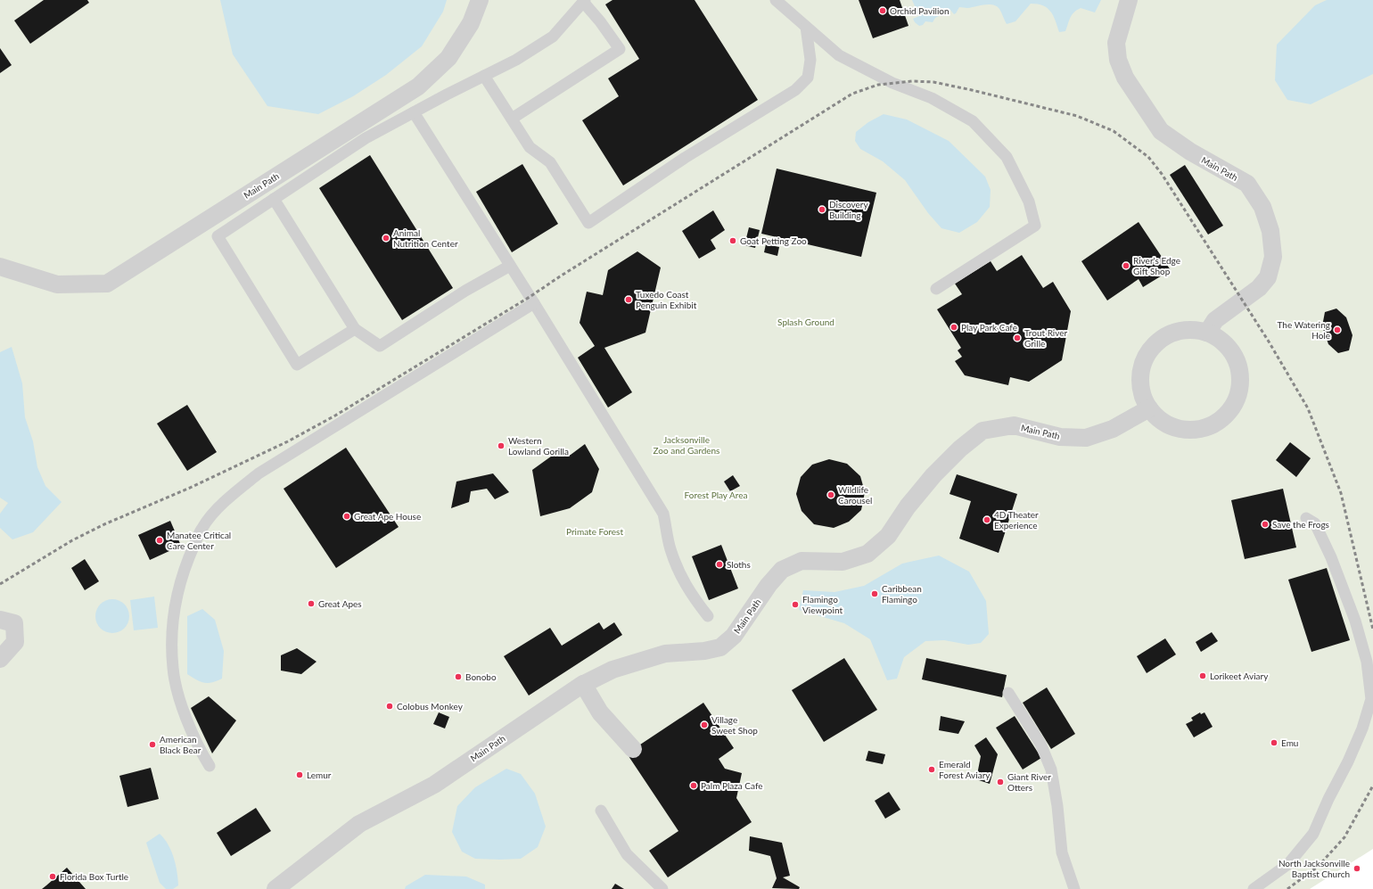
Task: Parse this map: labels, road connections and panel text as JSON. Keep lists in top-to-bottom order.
{
  "streets": {
    "street": ["Main Path"]
  },
  "parks": [
    "Splash Ground",
    "Jacksonville Zoo and Gardens",
    "Forest Play Area",
    "Primate Forest"
  ],
  "places": [
    "Orchid Pavilion",
    "Discovery Building",
    "Animal Nutrition Center",
    "Goat Petting Zoo",
    "River's Edge Gift Shop",
    "Tuxedo Coast Penguin Exhibit",
    "Play Park Cafe",
    "The Watering Hole",
    "Trout River Grille",
    "Western Lowland Gorilla",
    "Wildlife Carousel",
    "Great Ape House",
    "4D Theater Experience",
    "Save the Frogs",
    "Manatee Critical Care Center",
    "Sloths",
    "Caribbean Flamingo",
    "Great Apes",
    "Flamingo Viewpoint",
    "Lorikeet Aviary",
    "Bonobo",
    "Colobus Monkey",
    "Village Sweet Shop",
    "Emu",
    "American Black Bear",
    "Emerald Forest Aviary",
    "Lemur",
    "Giant River Otters",
    "Palm Plaza Cafe",
    "North Jacksonville Baptist Church",
    "Florida Box Turtle"
  ]
}
